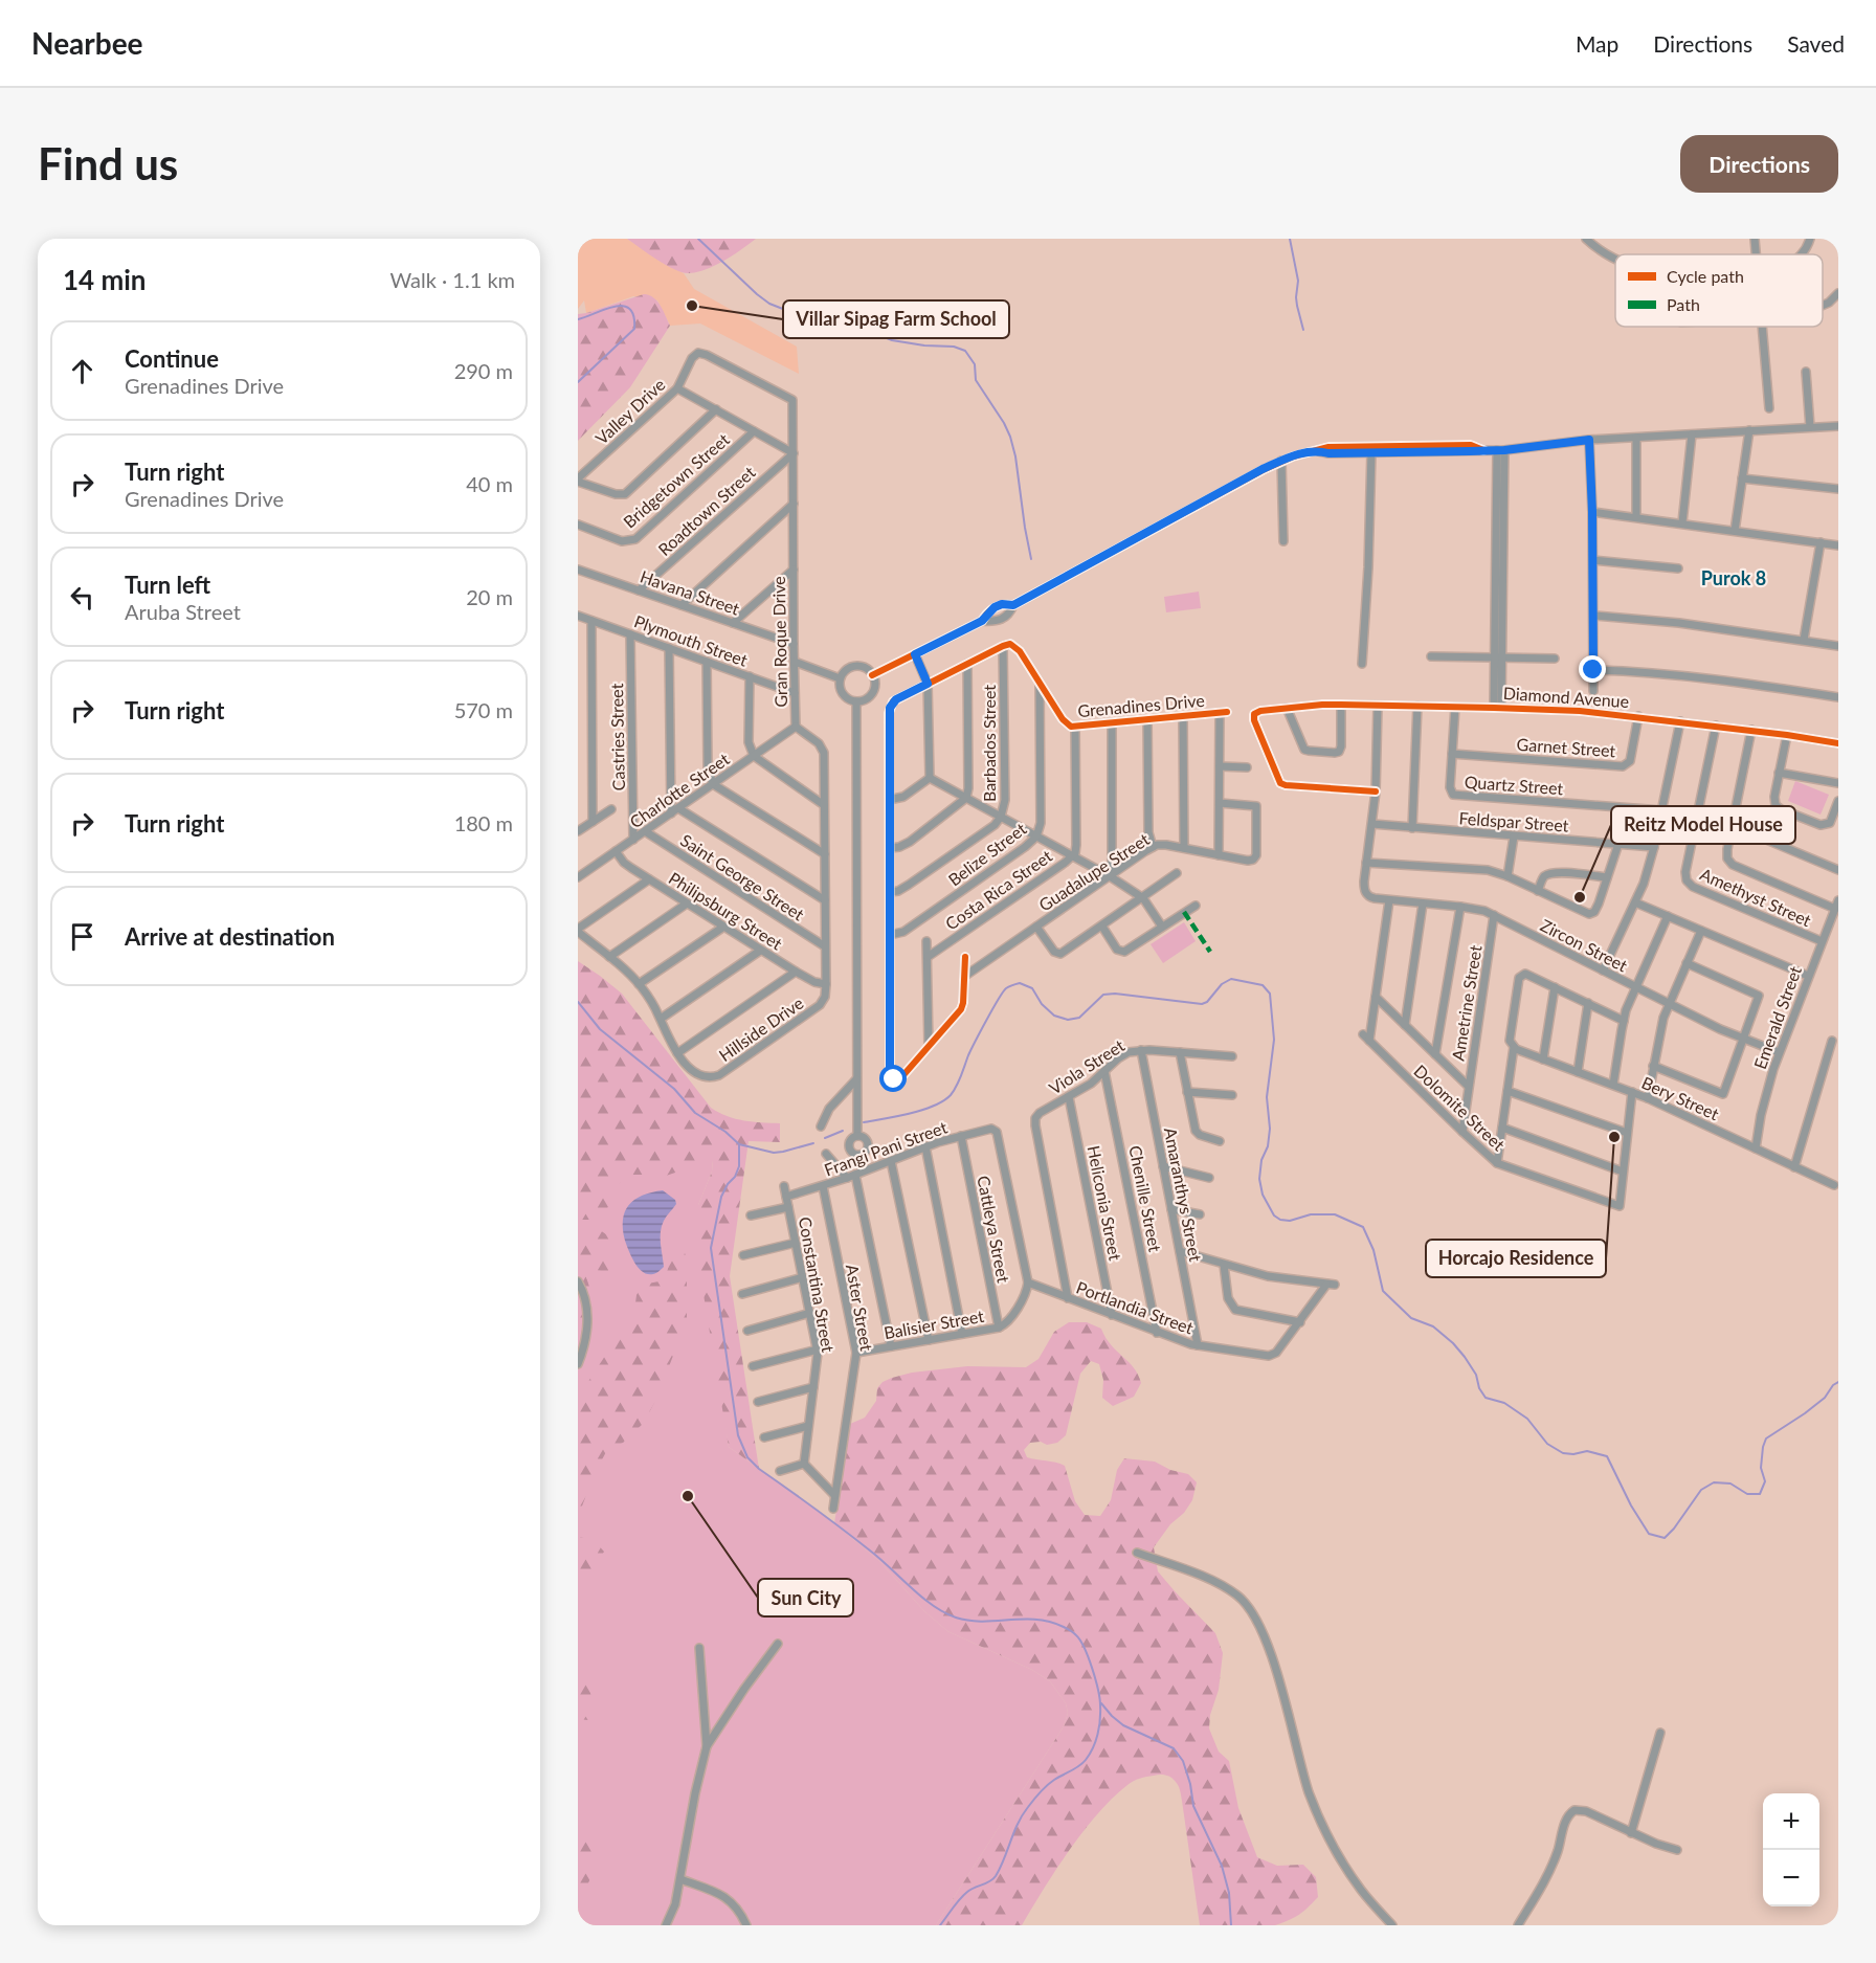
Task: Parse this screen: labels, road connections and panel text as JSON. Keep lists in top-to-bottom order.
{
  "streets": {
    "street": [
      "Valley Drive",
      "Bridgetown Street",
      "Roadtown Street",
      "Havana Street",
      "Plymouth Street",
      "Gran Roque Drive",
      "Diamond Avenue",
      "Grenadines Drive",
      "Castries Street",
      "Barbados Street",
      "Garnet Street",
      "Quartz Street",
      "Charlotte Street",
      "Feldspar Street",
      "Belize Street",
      "Guadalupe Street",
      "Saint George Street",
      "Costa Rica Street",
      "Amethyst Street",
      "Philipsburg Street",
      "Zircon Street",
      "Ametrine Street",
      "Emerald Street",
      "Hillside Drive",
      "Viola Street",
      "Bery Street",
      "Dolomite Street",
      "Frangi Pani Street",
      "Amaranthys Street",
      "Chenille Street",
      "Heliconia Street",
      "Cattleya Street",
      "Constantina Street",
      "Aster Street",
      "Portlandia Street",
      "Balisier Street"
    ]
  },
  "crossings": [
    ["Valley Drive", "Gran Roque Drive"],
    ["Roadtown Street", "Havana Street"],
    ["Roadtown Street", "Gran Roque Drive"],
    ["Havana Street", "Gran Roque Drive"],
    ["Plymouth Street", "Gran Roque Drive"],
    ["Plymouth Street", "Castries Street"],
    ["Gran Roque Drive", "Charlotte Street"],
    ["Gran Roque Drive", "Saint George Street"],
    ["Gran Roque Drive", "Philipsburg Street"],
    ["Gran Roque Drive", "Hillside Drive"],
    ["Diamond Avenue", "Garnet Street"],
    ["Diamond Avenue", "Quartz Street"],
    ["Diamond Avenue", "Amethyst Street"],
    ["Grenadines Drive", "Barbados Street"],
    ["Grenadines Drive", "Belize Street"],
    ["Grenadines Drive", "Costa Rica Street"],
    ["Castries Street", "Charlotte Street"],
    ["Garnet Street", "Quartz Street"],
    ["Charlotte Street", "Saint George Street"],
    ["Charlotte Street", "Philipsburg Street"],
    ["Amethyst Street", "Emerald Street"],
    ["Philipsburg Street", "Hillside Drive"],
    ["Zircon Street", "Ametrine Street"],
    ["Zircon Street", "Emerald Street"],
    ["Ametrine Street", "Dolomite Street"],
    ["Emerald Street", "Bery Street"],
    ["Viola Street", "Amaranthys Street"],
    ["Viola Street", "Chenille Street"],
    ["Viola Street", "Heliconia Street"],
    ["Viola Street", "Portlandia Street"],
    ["Bery Street", "Dolomite Street"],
    ["Frangi Pani Street", "Cattleya Street"],
    ["Frangi Pani Street", "Constantina Street"],
    ["Frangi Pani Street", "Aster Street"],
    ["Frangi Pani Street", "Portlandia Street"],
    ["Frangi Pani Street", "Balisier Street"],
    ["Amaranthys Street", "Portlandia Street"],
    ["Chenille Street", "Portlandia Street"],
    ["Heliconia Street", "Portlandia Street"],
    ["Cattleya Street", "Balisier Street"],
    ["Aster Street", "Balisier Street"],
    ["Portlandia Street", "Balisier Street"]
  ],
  "districts": ["Purok 8"],
  "places": [
    "Villar Sipag Farm School",
    "Reitz Model House",
    "Horcajo Residence",
    "Sun City"
  ],
  "legend": ["Cycle path", "Path"],
  "page": {
    "header": "Nearbee",
    "nav": ["Map", "Directions", "Saved"],
    "buttons": "Directions",
    "title": "Find us",
    "heading": ["14 min", "Walk · 1.1 km"],
    "list": [
      ["Continue", "Grenadines Drive", "290 m"],
      ["Turn right", "Grenadines Drive", "40 m"],
      ["Turn left", "Aruba Street", "20 m"],
      ["Turn right", "570 m"],
      ["Turn right", "180 m"],
      "Arrive at destination"
    ],
    "map_buttons": ["+", "−"]
  }
}
